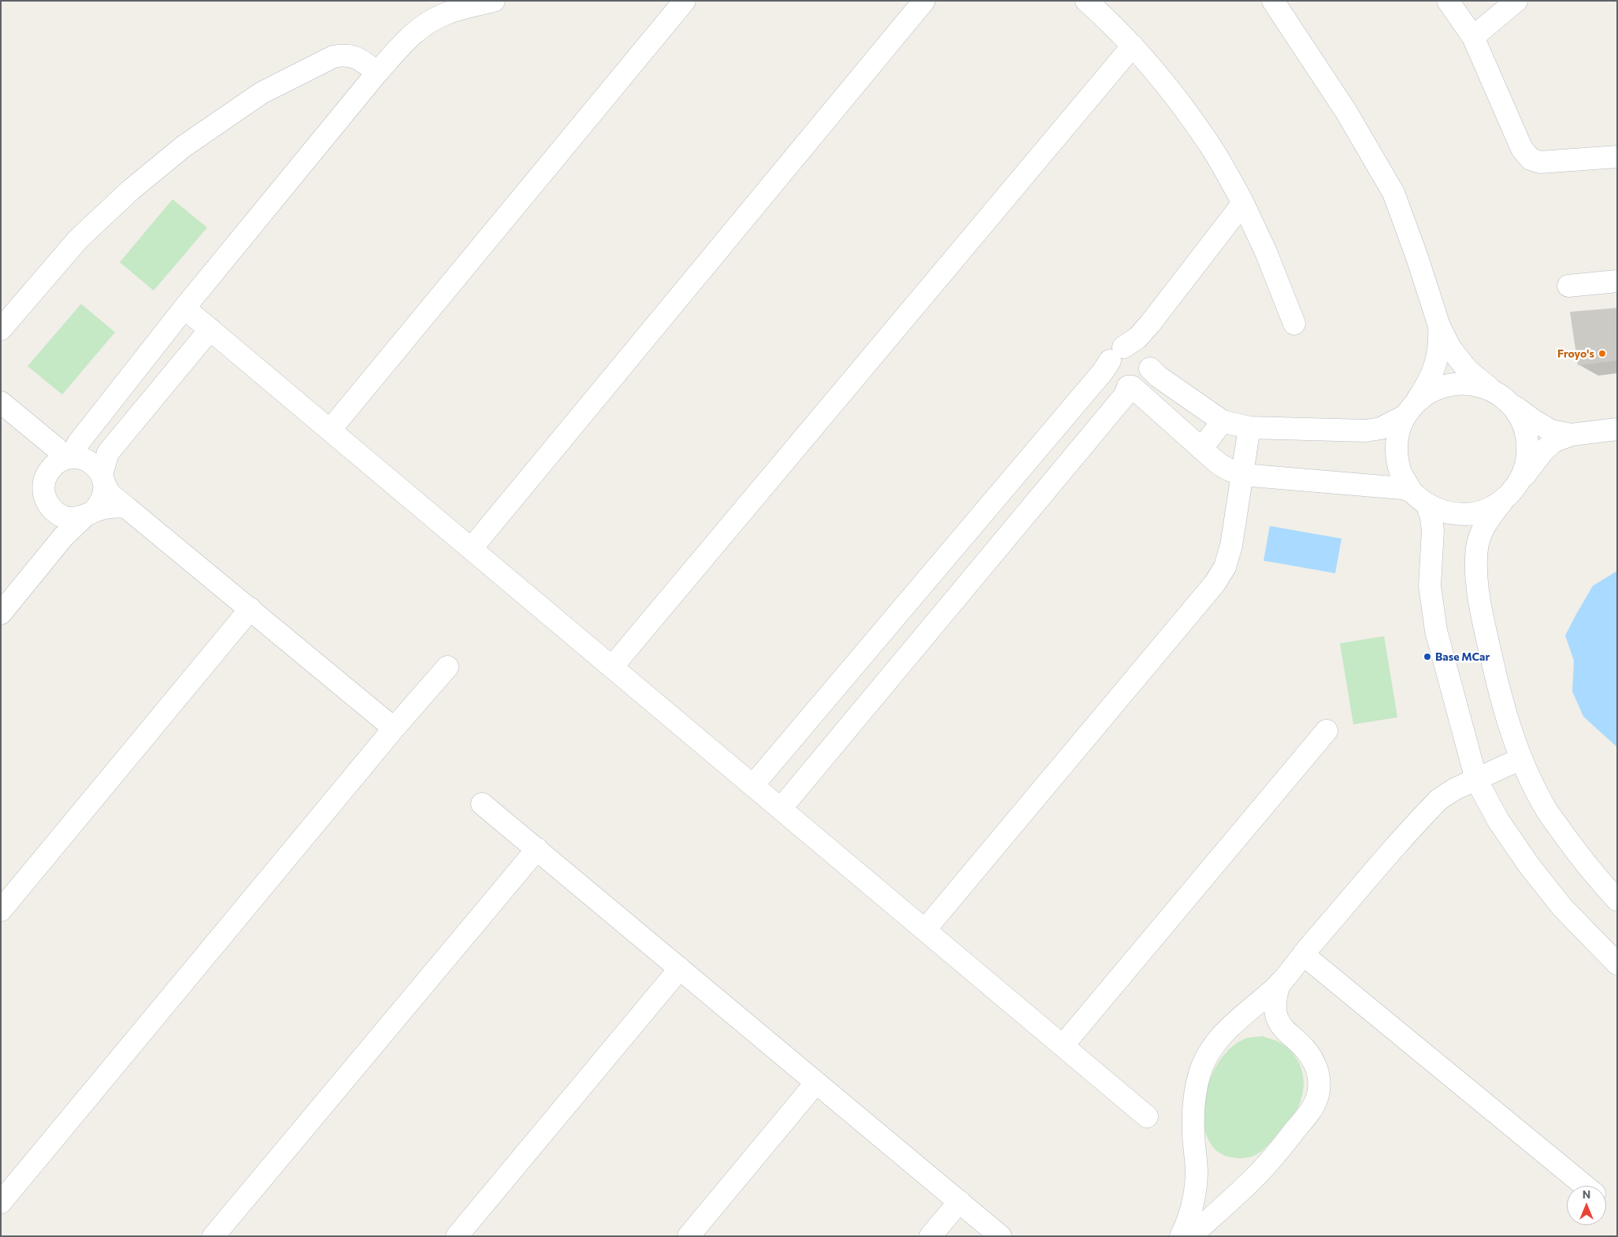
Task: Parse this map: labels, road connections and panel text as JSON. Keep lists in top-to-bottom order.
{
  "places": ["Froyo's", "Base MCar"],
  "north": "top"
}
